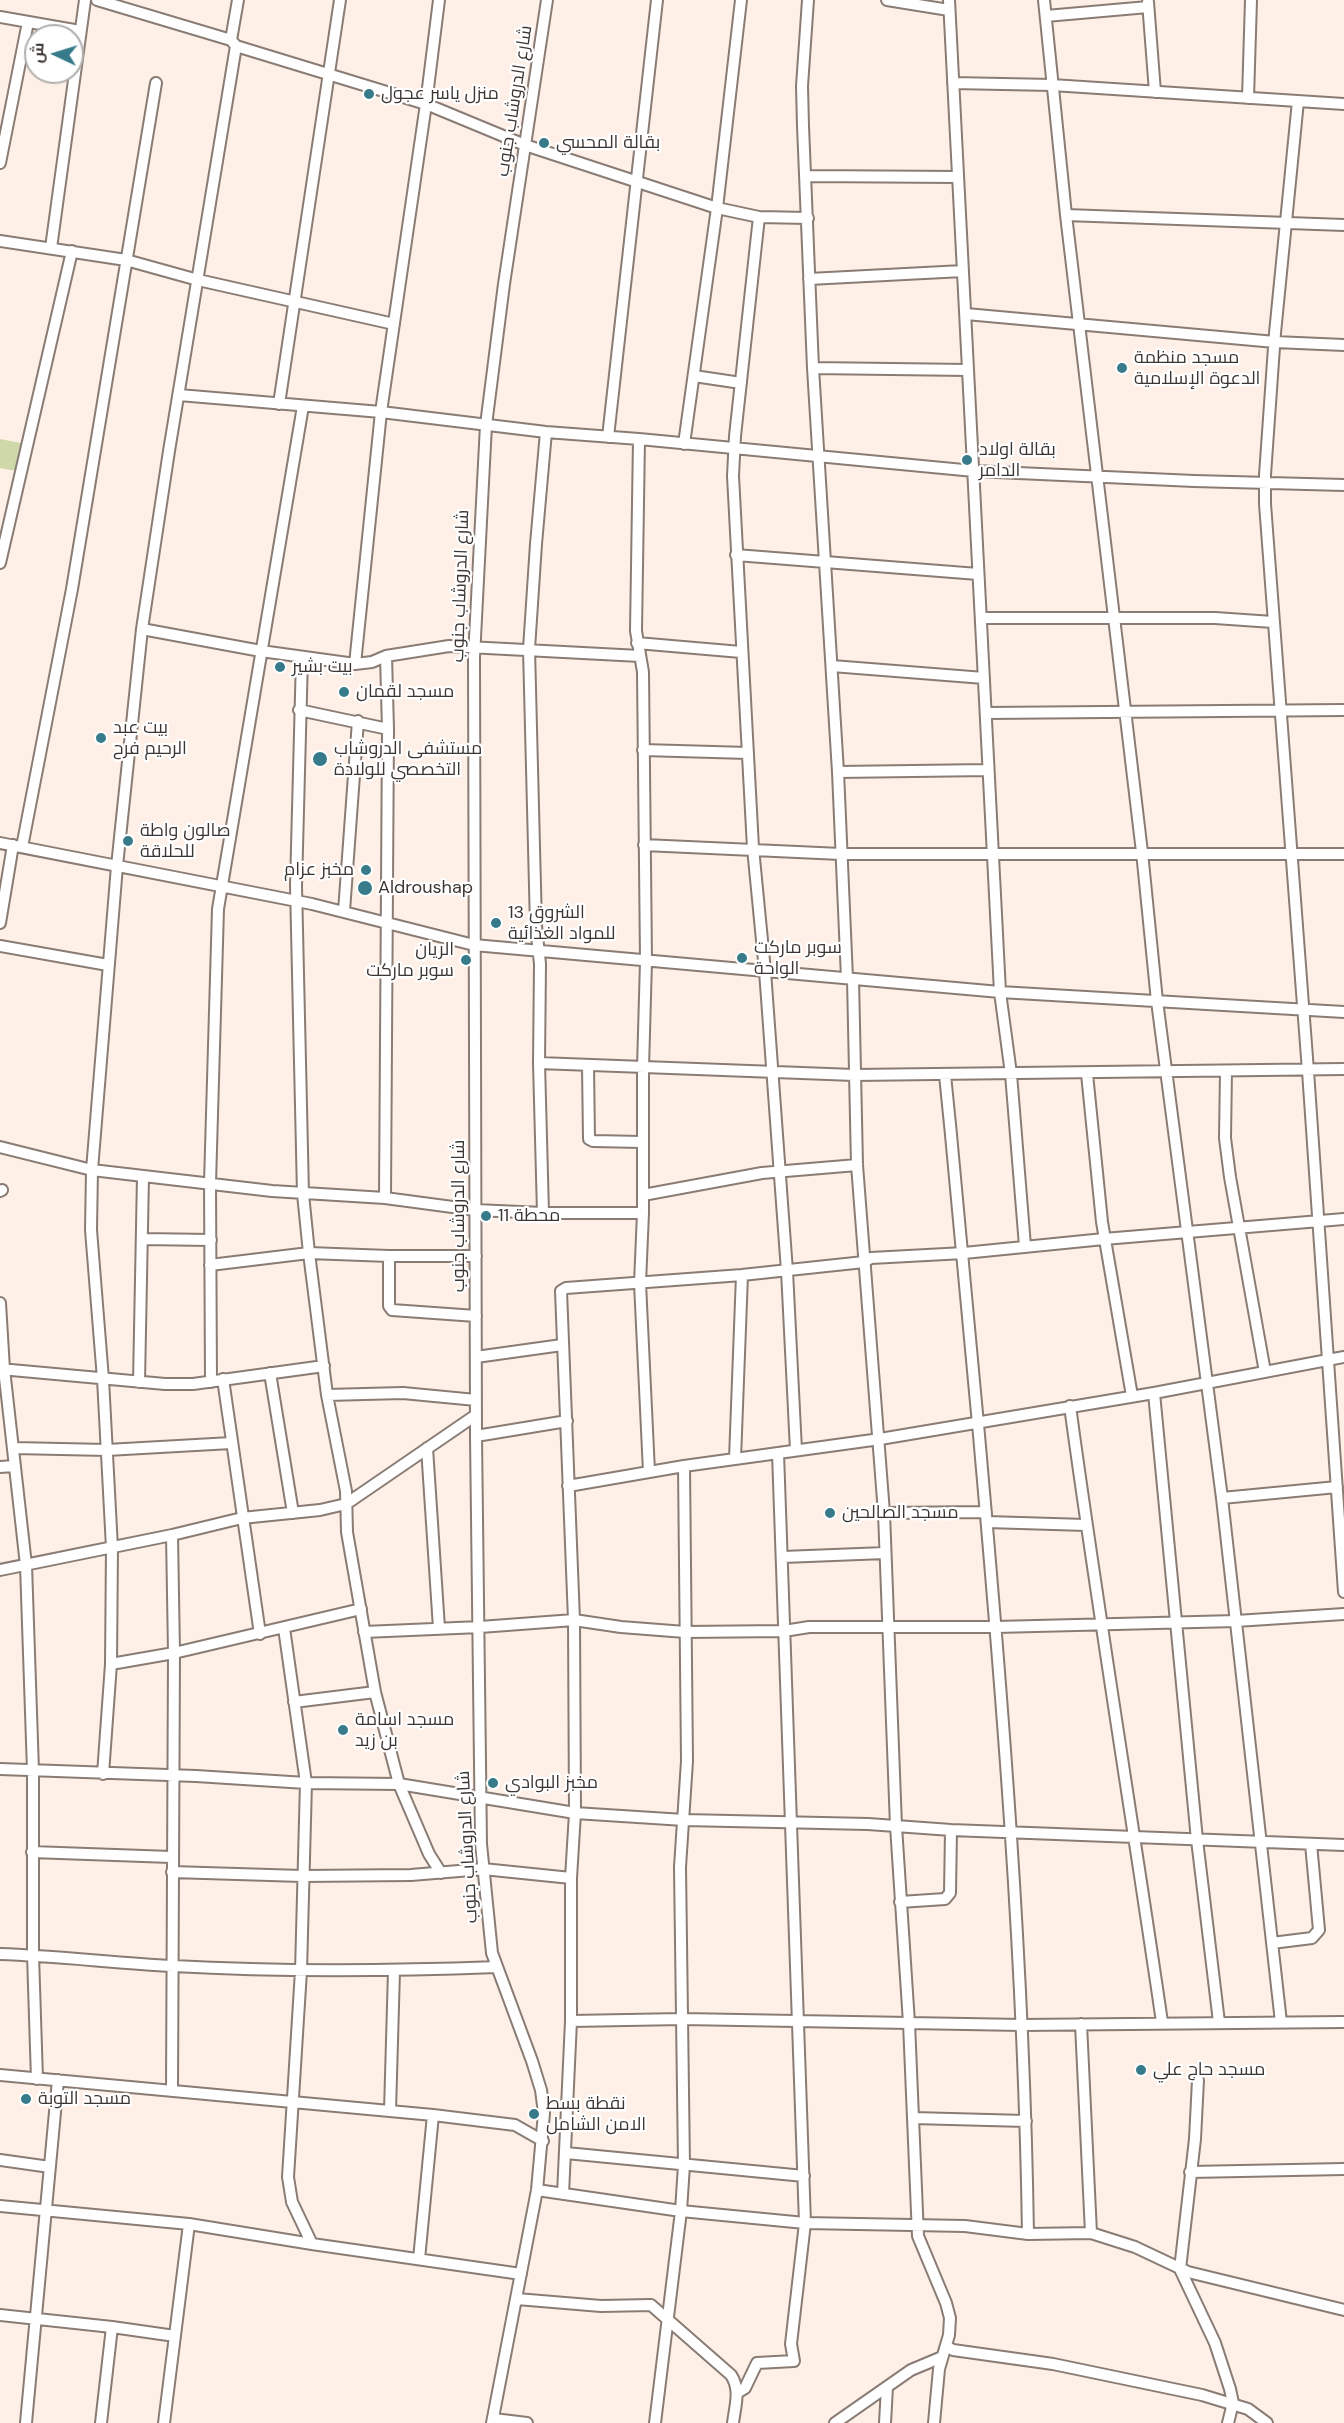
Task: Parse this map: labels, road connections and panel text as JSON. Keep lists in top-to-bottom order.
{
  "streets": {
    "street": ["شارع الدروشاب جنوب"]
  },
  "places": [
    "منزل ياسر عجول",
    "بقالة المحسي",
    "مسجد منظمة الدعوة الإسلامية",
    "بقالة اولاد الدامر",
    "بيت بشير",
    "مسجد لقمان",
    "بيت عبد الرحيم فرح",
    "مستشفى الدروشاب التخصصي للولادة",
    "صالون واطة للحلاقة",
    "مخبز عزام",
    "Aldroushap",
    "الشروق 13 للمواد الغذائية",
    "سوبر ماركت الواحة",
    "الريان سوبر ماركت",
    "محطة 11",
    "مسجد الصالحين",
    "مسجد اسامة بن زيد",
    "مخبز البوادي",
    "مسجد حاج علي",
    "مسجد التوبة",
    "نقطة بسط الامن الشامل"
  ],
  "north": "left"
}
